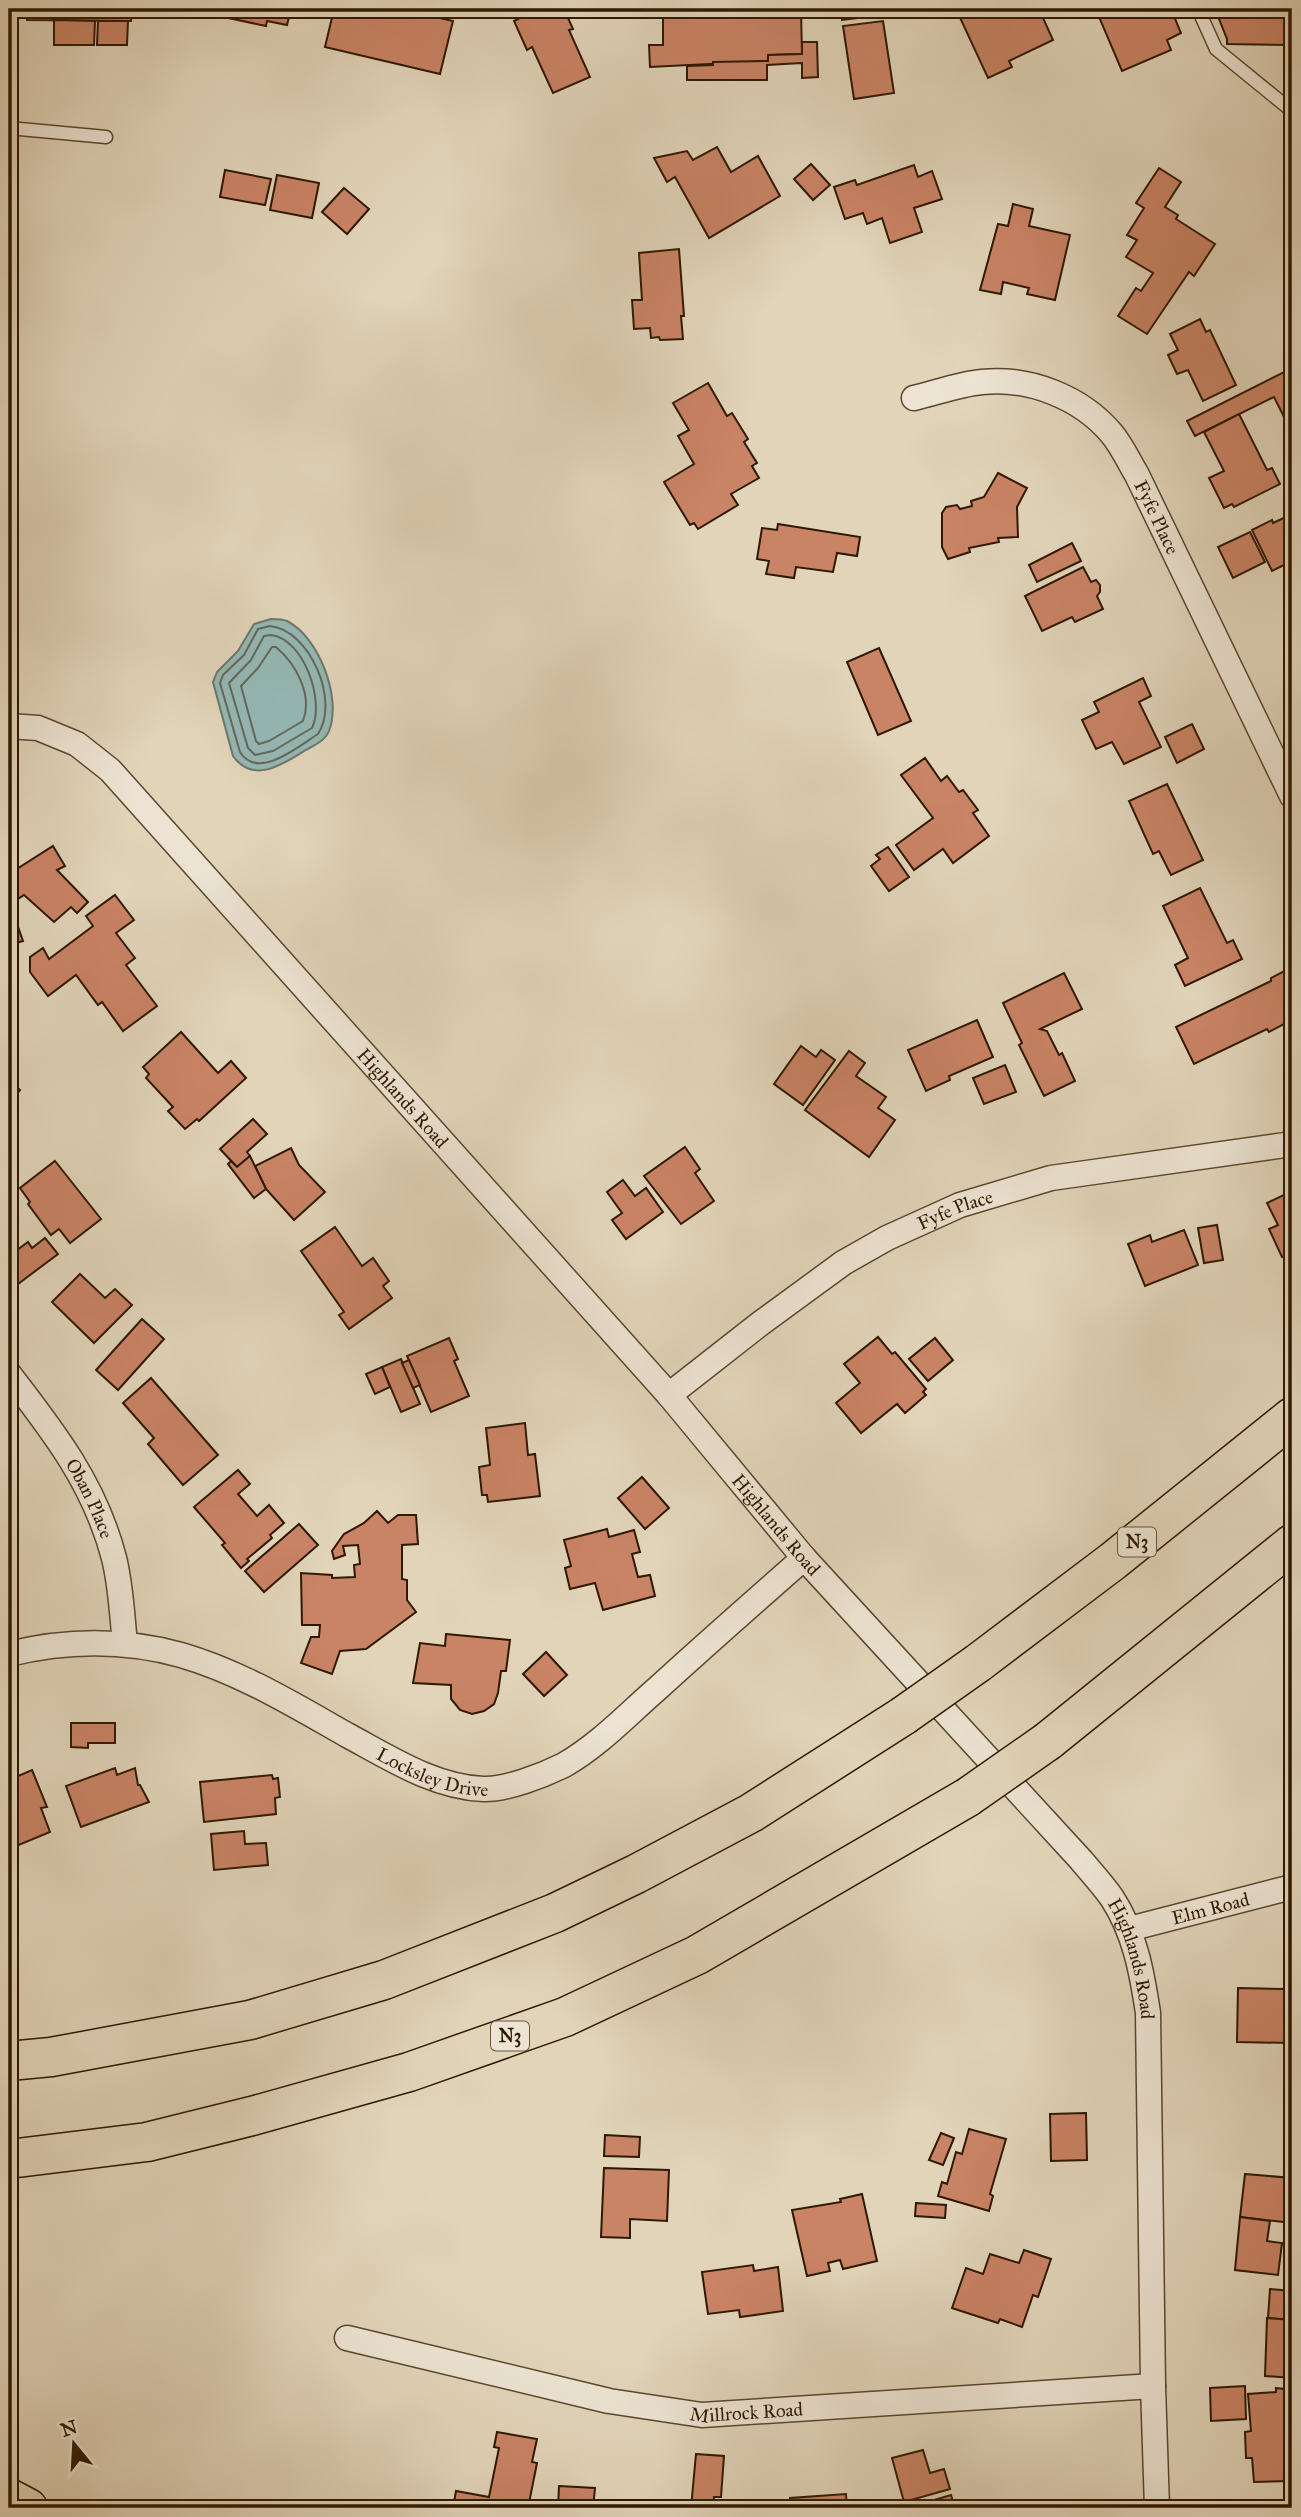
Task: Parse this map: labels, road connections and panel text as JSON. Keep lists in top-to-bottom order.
{
  "streets": {
    "highway": ["N3"],
    "street": [
      "Fyfe Place",
      "Highlands Road",
      "Oban Place",
      "Locksley Drive",
      "Elm Road",
      "Millrock Road"
    ]
  },
  "crossings": [
    ["Fyfe Place", "Highlands Road"],
    ["Highlands Road", "Locksley Drive"],
    ["Highlands Road", "Elm Road"],
    ["Highlands Road", "Millrock Road"],
    ["Oban Place", "Locksley Drive"]
  ],
  "north": "top"
}
